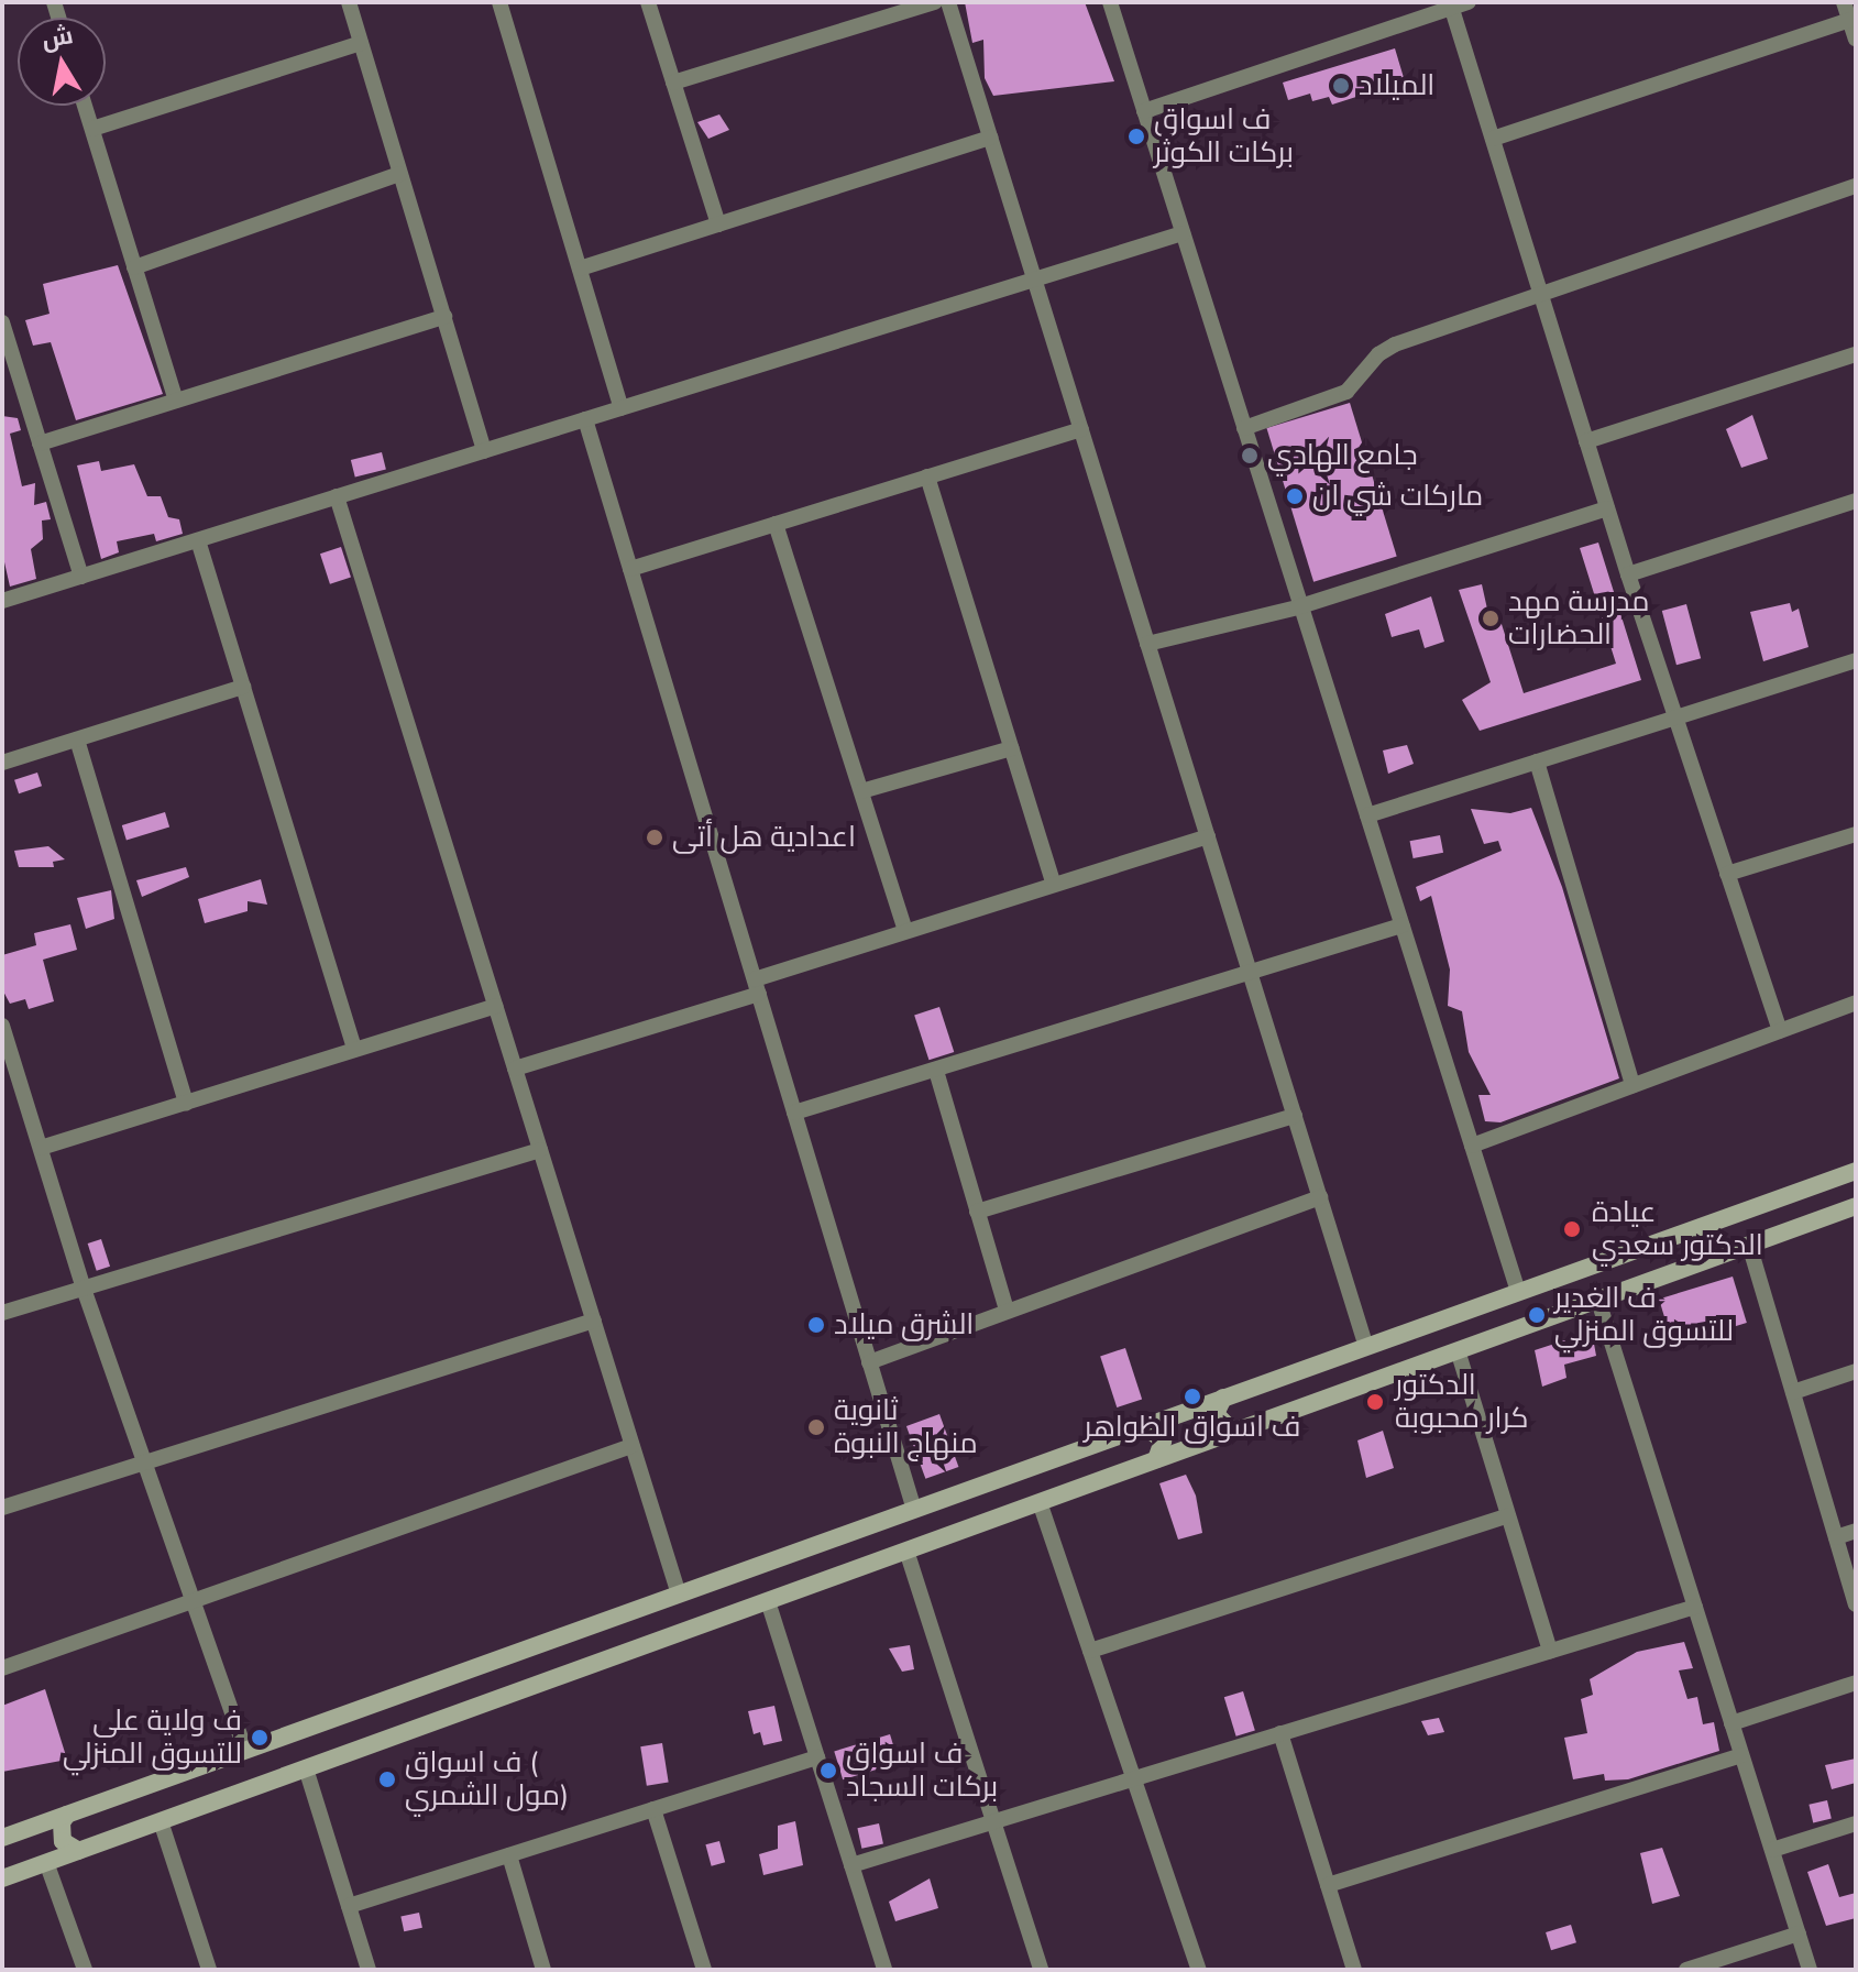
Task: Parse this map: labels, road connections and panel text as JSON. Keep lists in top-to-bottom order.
{
  "places": [
    "الميلاد",
    "ف اسواق بركات الكوثر",
    "جامع الهادي",
    "ماركات شي ان",
    "مدرسة مهد الحضارات",
    "اعدادية هل أتى",
    "عيادة الدكتور سعدي",
    "ف الغدير للتسوق المنزلي",
    "الشرق ميلاد",
    "ف اسواق الظواهر",
    "الدكتور كرار محبوبة",
    "ثانوية منهاج النبوة",
    "ف ولاية علي للتسوق المنزلي",
    "ف اسواق بركات السجاد",
    "ف اسواق ( مول الشمري)"
  ],
  "north": "top"
}
